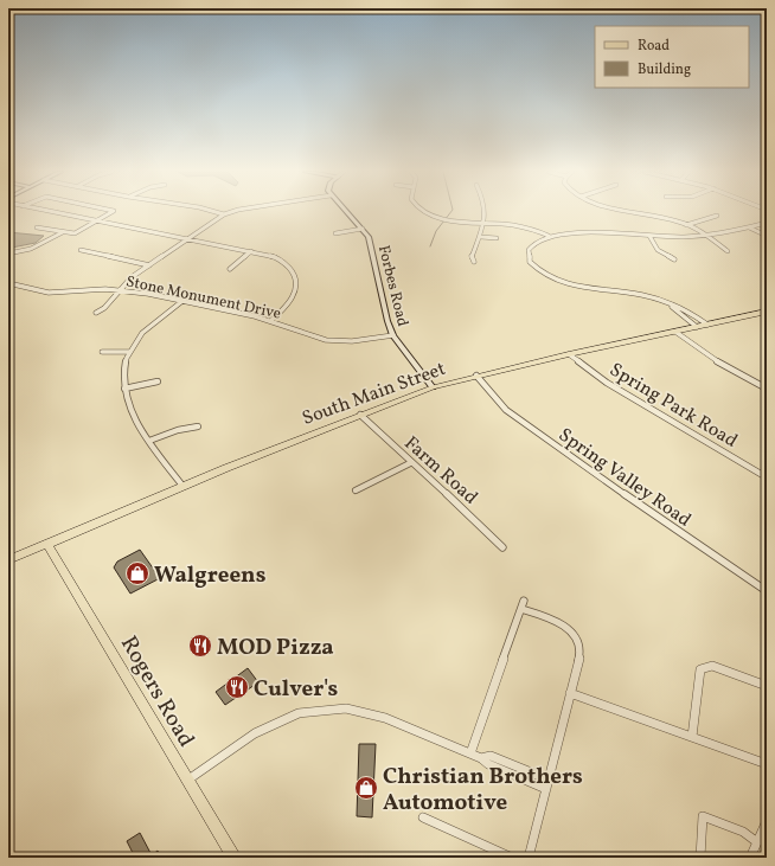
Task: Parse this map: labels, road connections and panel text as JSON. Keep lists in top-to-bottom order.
{
  "streets": {
    "main road": ["South Main Street", "Rogers Road"],
    "street": [
      "Forbes Road",
      "Stone Monument Drive",
      "Spring Park Road",
      "Farm Road",
      "Spring Valley Road"
    ]
  },
  "crossings": [
    ["Forbes Road", "Stone Monument Drive"],
    ["Forbes Road", "South Main Street"],
    ["South Main Street", "Spring Park Road"],
    ["South Main Street", "Farm Road"],
    ["South Main Street", "Spring Valley Road"],
    ["South Main Street", "Rogers Road"]
  ],
  "places": {
    "shop": ["Walgreens", "Christian Brothers Automotive"],
    "restaurant": ["MOD Pizza", "Culver's"]
  },
  "legend": ["Road", "Building"]
}
